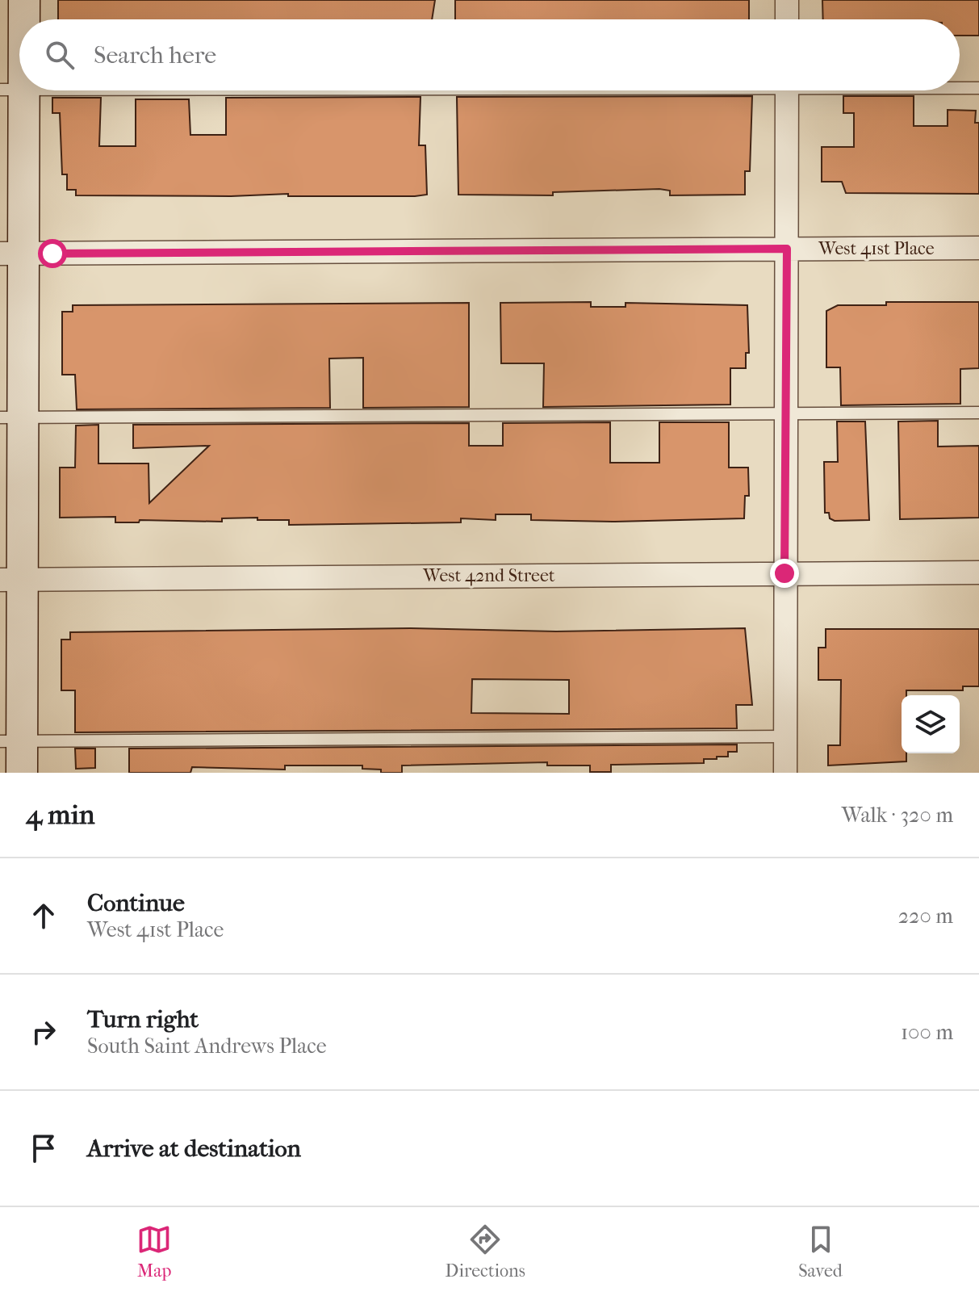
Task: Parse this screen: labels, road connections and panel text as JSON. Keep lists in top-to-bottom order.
{
  "streets": {
    "street": ["West 41st Place", "West 42nd Street"]
  },
  "page": {
    "search": "Search here",
    "heading": ["4 min", "Walk · 320 m"],
    "list": [
      ["Continue", "West 41st Place", "220 m"],
      ["Turn right", "South Saint Andrews Place", "100 m"],
      "Arrive at destination"
    ],
    "nav": ["Map", "Directions", "Saved"]
  }
}
